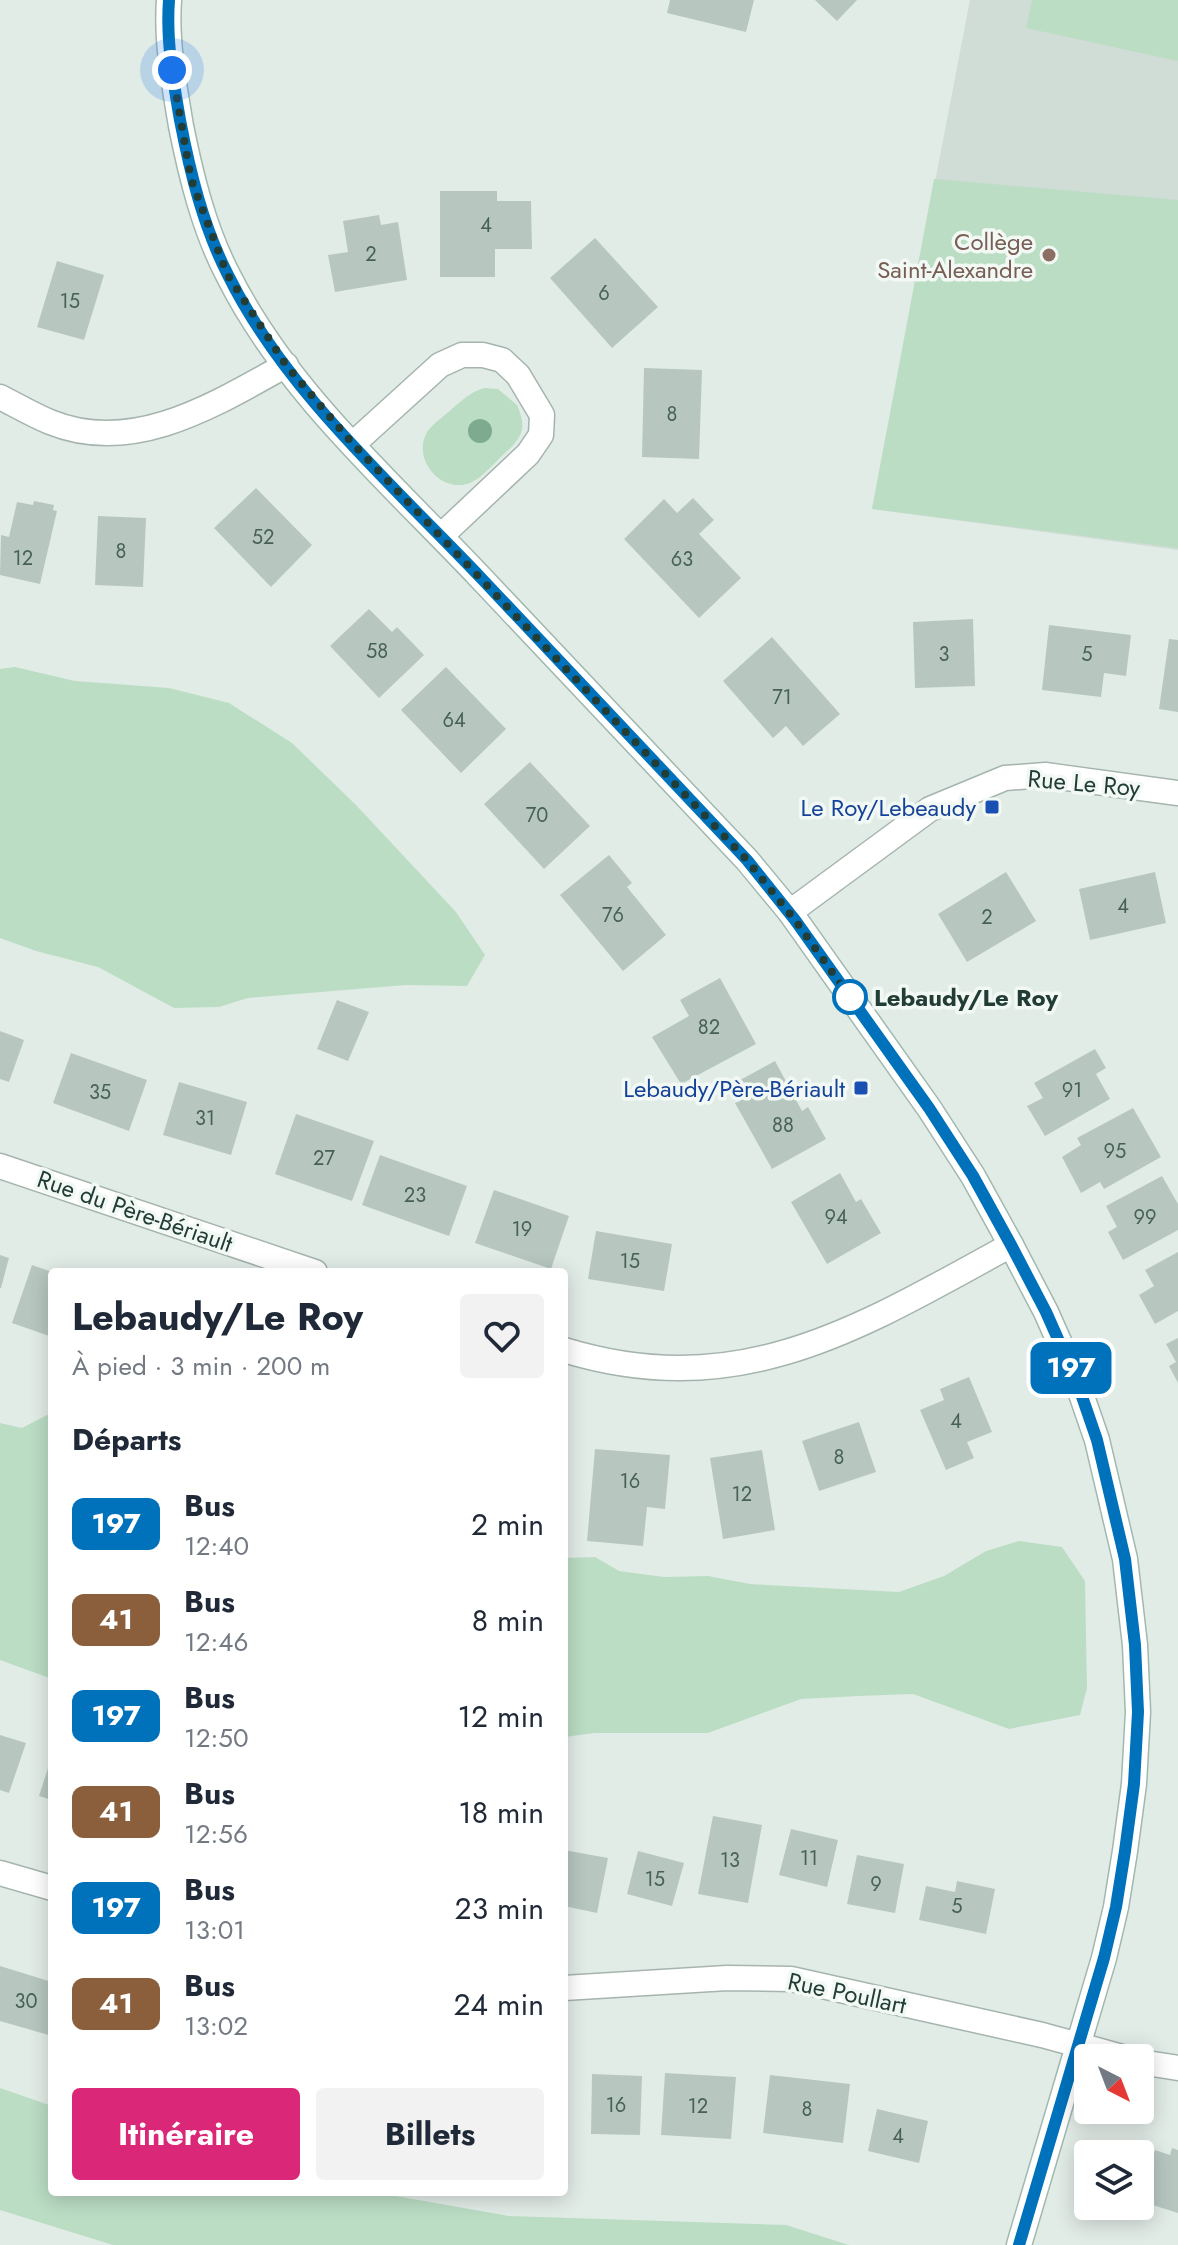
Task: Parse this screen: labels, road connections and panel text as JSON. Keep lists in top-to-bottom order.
{
  "streets": {
    "street": ["Rue Le Roy", "Rue du Père-Bériault", "Rue Poullart"]
  },
  "places": {
    "other": ["Collège Saint-Alexandre", "Lebaudy/Le Roy"],
    "transit": ["Le Roy/Lebeaudy", "Lebaudy/Père-Bériault"]
  },
  "lines": ["bus line 197"],
  "house_numbers": [
    "4",
    "2",
    "6",
    "15",
    "8",
    "52",
    "8",
    "12",
    "63",
    "58",
    "3",
    "5",
    "71",
    "64",
    "70",
    "4",
    "76",
    "2",
    "82",
    "91",
    "35",
    "31",
    "88",
    "95",
    "27",
    "23",
    "94",
    "99",
    "19",
    "15",
    "4",
    "8",
    "16",
    "12",
    "11",
    "13",
    "15",
    "9",
    "5",
    "30",
    "16",
    "12",
    "8",
    "4"
  ],
  "north": "bottom right",
  "page": {
    "on_map": "197",
    "heading": [
      ["Lebaudy/Le Roy", "À pied · 3 min · 200 m"],
      "Départs"
    ],
    "list": [
      {
        "mark": "197",
        "name": "Bus",
        "note": "12:40",
        "value": "2 min"
      },
      {
        "mark": "41",
        "name": "Bus",
        "note": "12:46",
        "value": "8 min"
      },
      {
        "mark": "197",
        "name": "Bus",
        "note": "12:50",
        "value": "12 min"
      },
      {
        "mark": "41",
        "name": "Bus",
        "note": "12:56",
        "value": "18 min"
      },
      {
        "mark": "197",
        "name": "Bus",
        "note": "13:01",
        "value": "23 min"
      },
      {
        "mark": "41",
        "name": "Bus",
        "note": "13:02",
        "value": "24 min"
      }
    ],
    "buttons": ["Itinéraire", "Billets"]
  }
}
